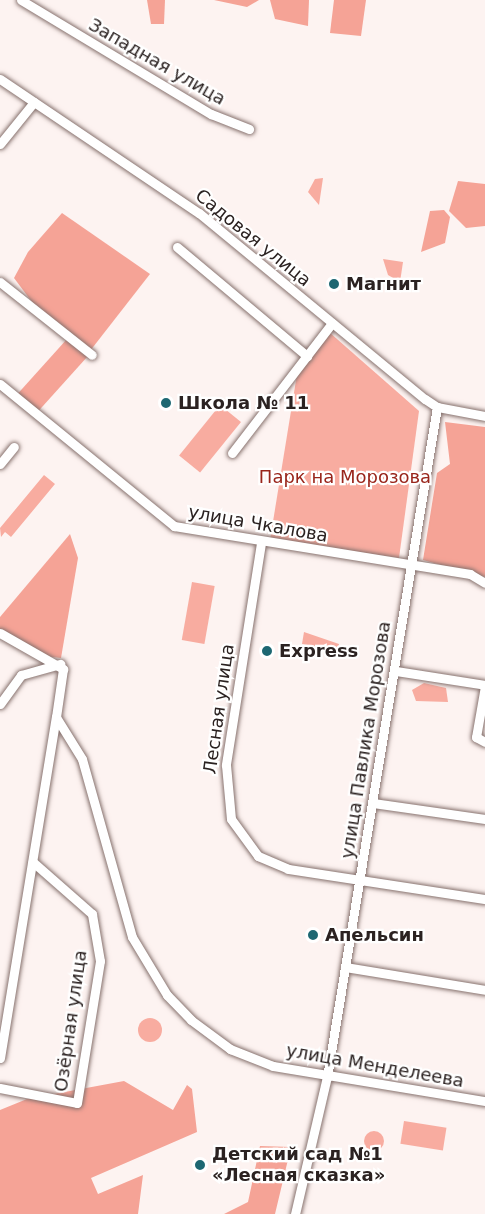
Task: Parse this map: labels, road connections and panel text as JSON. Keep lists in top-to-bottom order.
{
  "streets": {
    "street": [
      "Западная улица",
      "Садовая улица",
      "улица Чкалова",
      "Лесная улица",
      "улица Павлика Морозова",
      "Озёрная улица",
      "улица Менделеева"
    ]
  },
  "crossings": [
    ["Садовая улица", "улица Павлика Морозова"],
    ["улица Чкалова", "Лесная улица"],
    ["улица Чкалова", "улица Павлика Морозова"],
    ["Лесная улица", "улица Павлика Морозова"],
    ["улица Павлика Морозова", "улица Менделеева"]
  ],
  "parks": ["Парк на Морозова"],
  "places": [
    "Магнит",
    "Школа № 11",
    "Express",
    "Апельсин",
    "Детский сад №1 «Лесная сказка»"
  ]
}
